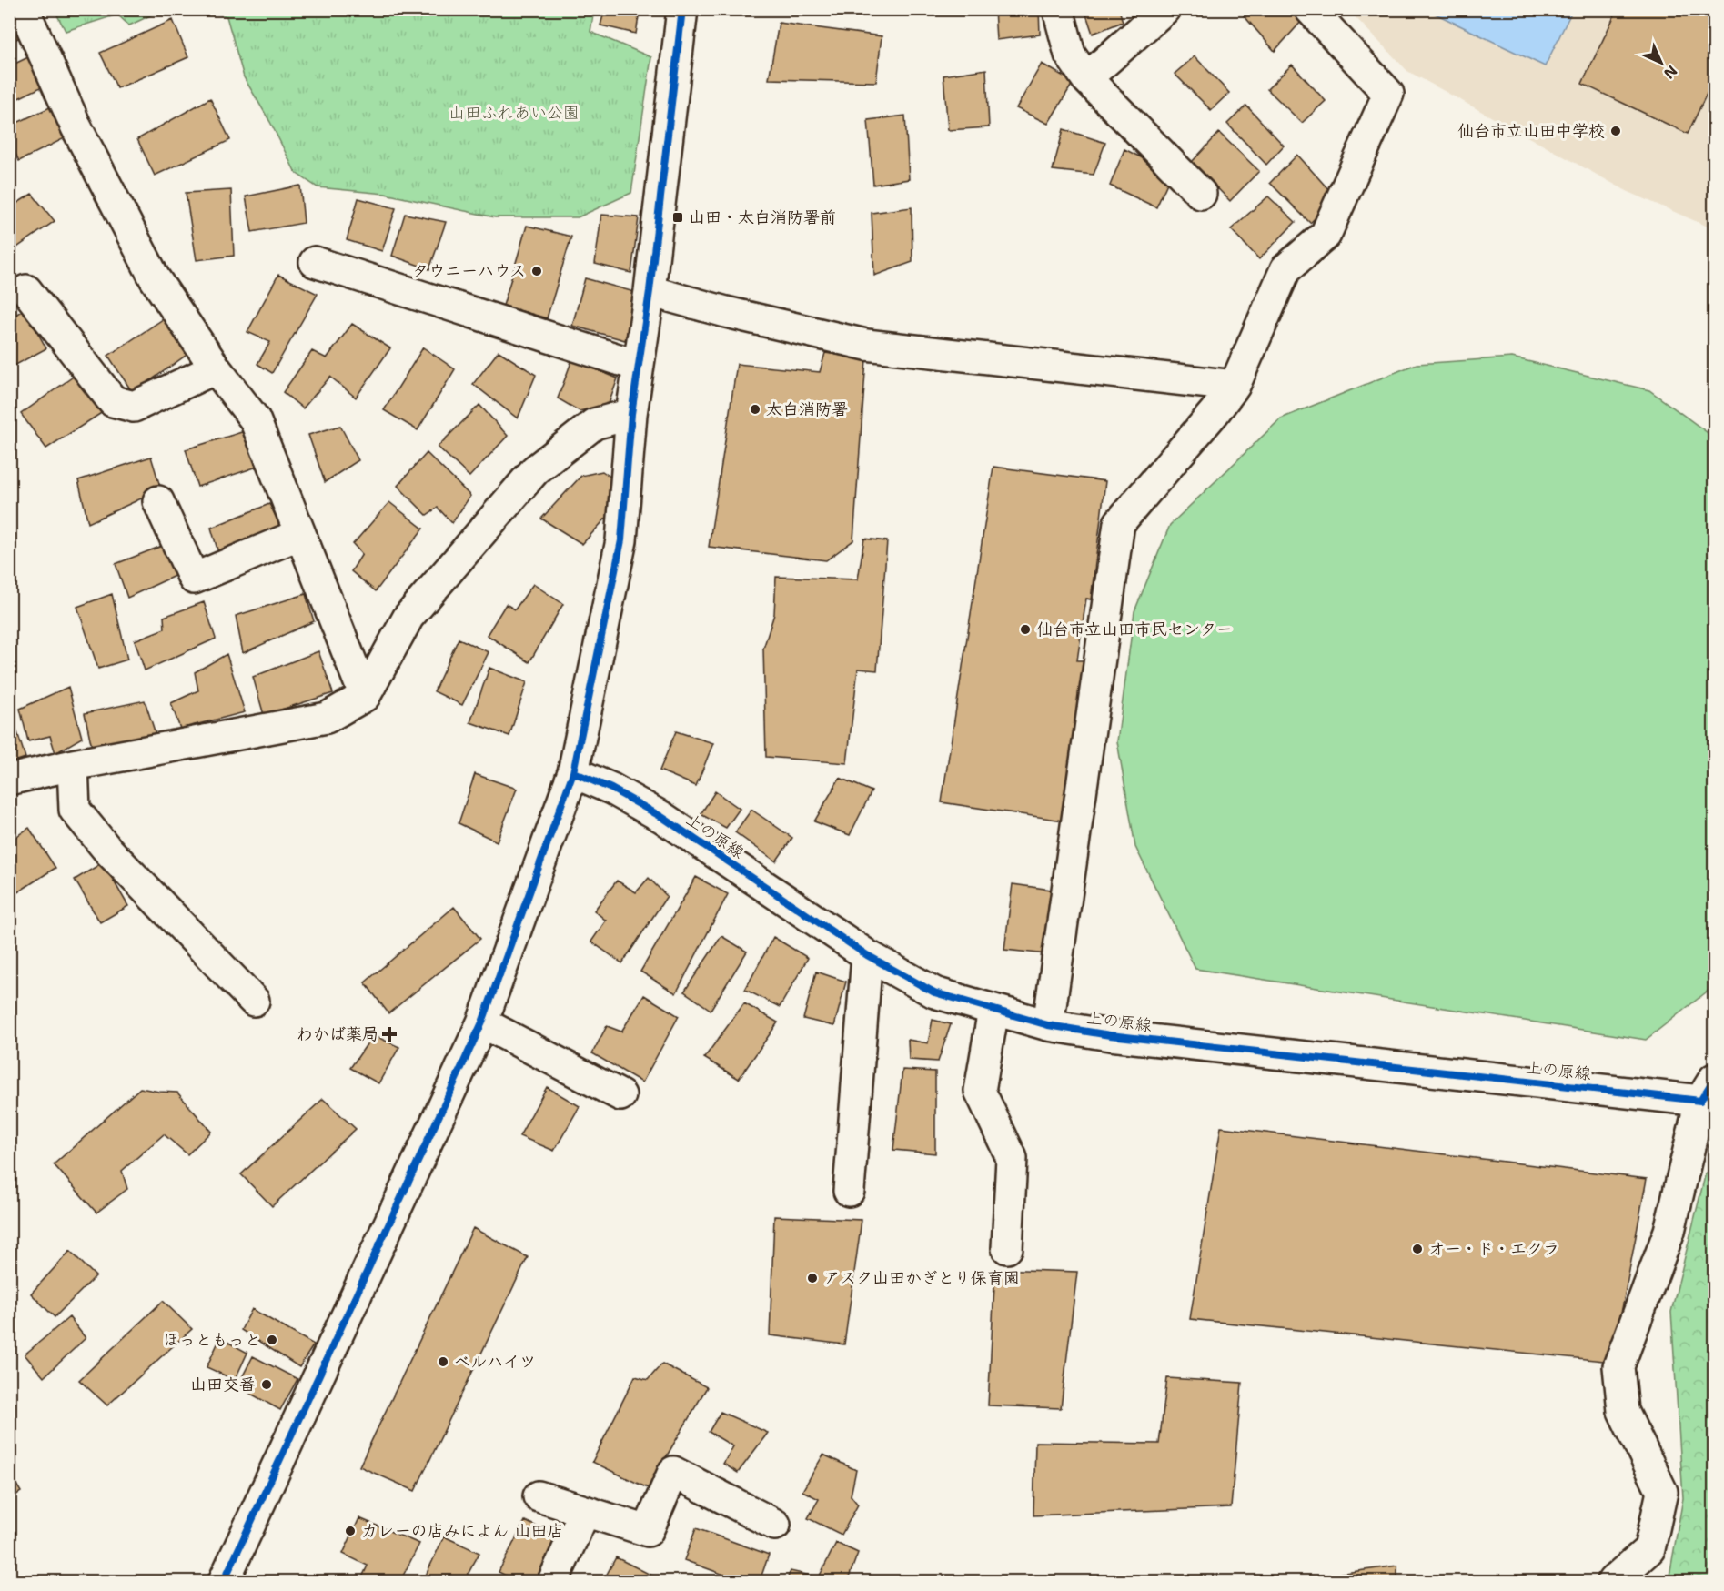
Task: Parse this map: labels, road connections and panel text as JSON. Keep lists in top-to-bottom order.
{
  "streets": {
    "street": ["上の原線"]
  },
  "parks": ["山田ふれあい公園"],
  "places": {
    "other": [
      "仙台市立山田中学校",
      "タウニーハウス",
      "太白消防署",
      "仙台市立山田市民センター",
      "オー・ド・エクラ",
      "アスク山田かぎとり保育園",
      "ほっともっと",
      "ベルハイツ",
      "山田交番",
      "カレーの店みによん 山田店"
    ],
    "transit": ["山田・太白消防署前"],
    "health": ["わかば薬局"]
  },
  "north": "bottom right"
}
